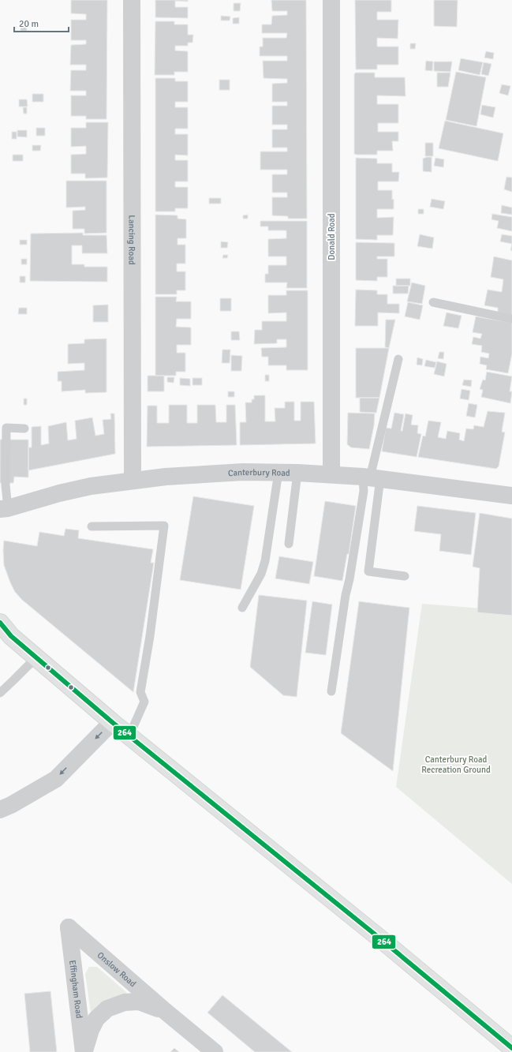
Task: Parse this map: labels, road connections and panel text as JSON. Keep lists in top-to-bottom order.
{
  "streets": {
    "street": [
      "Donald Road",
      "Lancing Road",
      "Canterbury Road",
      "Onslow Road",
      "Effingham Road"
    ]
  },
  "crossings": [
    ["Donald Road", "Canterbury Road"],
    ["Lancing Road", "Canterbury Road"],
    ["Onslow Road", "Effingham Road"]
  ],
  "parks": ["Canterbury Road Recreation Ground"],
  "lines": ["transit line 264"],
  "scale_bar": "20 m"
}
